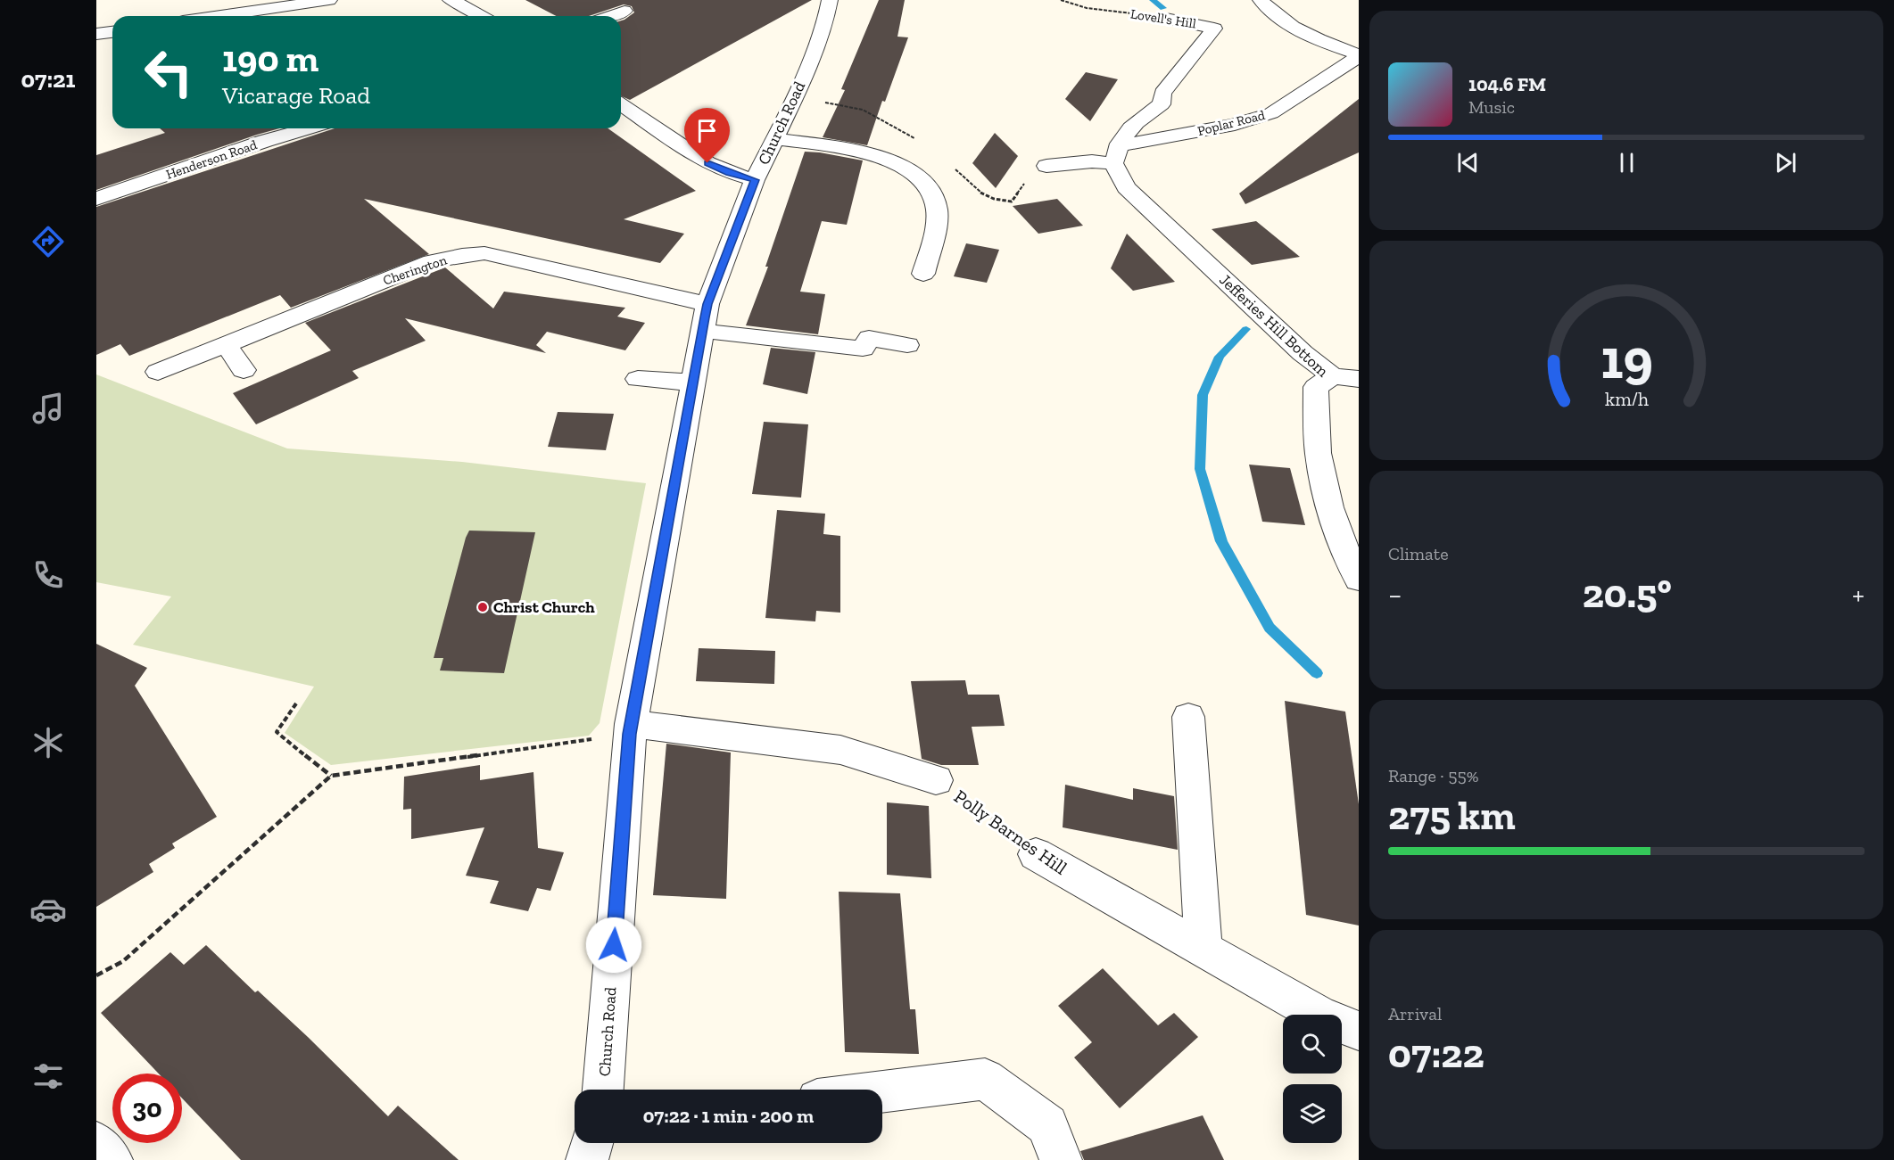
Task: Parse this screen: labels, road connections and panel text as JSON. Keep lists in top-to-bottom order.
{
  "streets": {
    "street": [
      "Lovell's Hill",
      "Church Road",
      "Poplar Road",
      "Henderson Road",
      "Cherington",
      "Jefferies Hill Bottom",
      "Polly Barnes Hill"
    ]
  },
  "crossings": [
    ["Lovell's Hill", "Poplar Road"],
    ["Church Road", "Cherington"]
  ],
  "places": ["Christ Church"],
  "page": {
    "tabs": "07:21",
    "turn": ["190 m", "Vicarage Road"],
    "song": ["104.6 FM", "Music"],
    "tile": [
      "Climate",
      ["Range · 55%", "275 km"],
      ["Arrival", "07:22"]
    ],
    "heat": ["−", "20.5°", "+"],
    "limit": "30",
    "trip": "07:22 · 1 min · 200 m",
    "gauge": ["19", "km/h"]
  }
}
